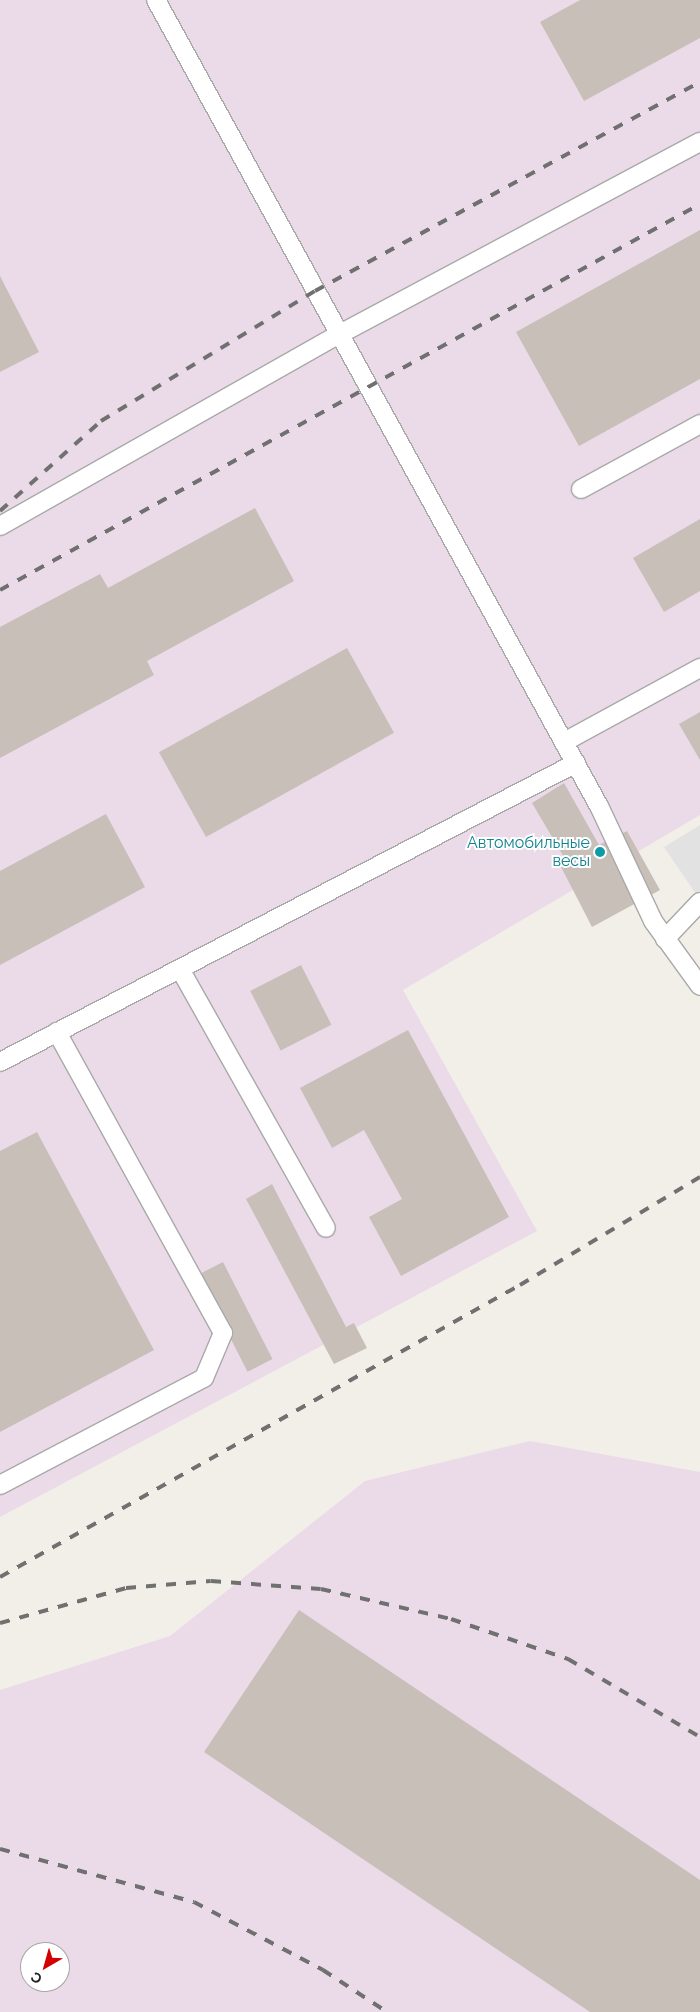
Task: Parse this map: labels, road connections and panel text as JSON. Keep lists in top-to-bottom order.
{
  "places": ["Автомобильные весы"],
  "north": "bottom left"
}
